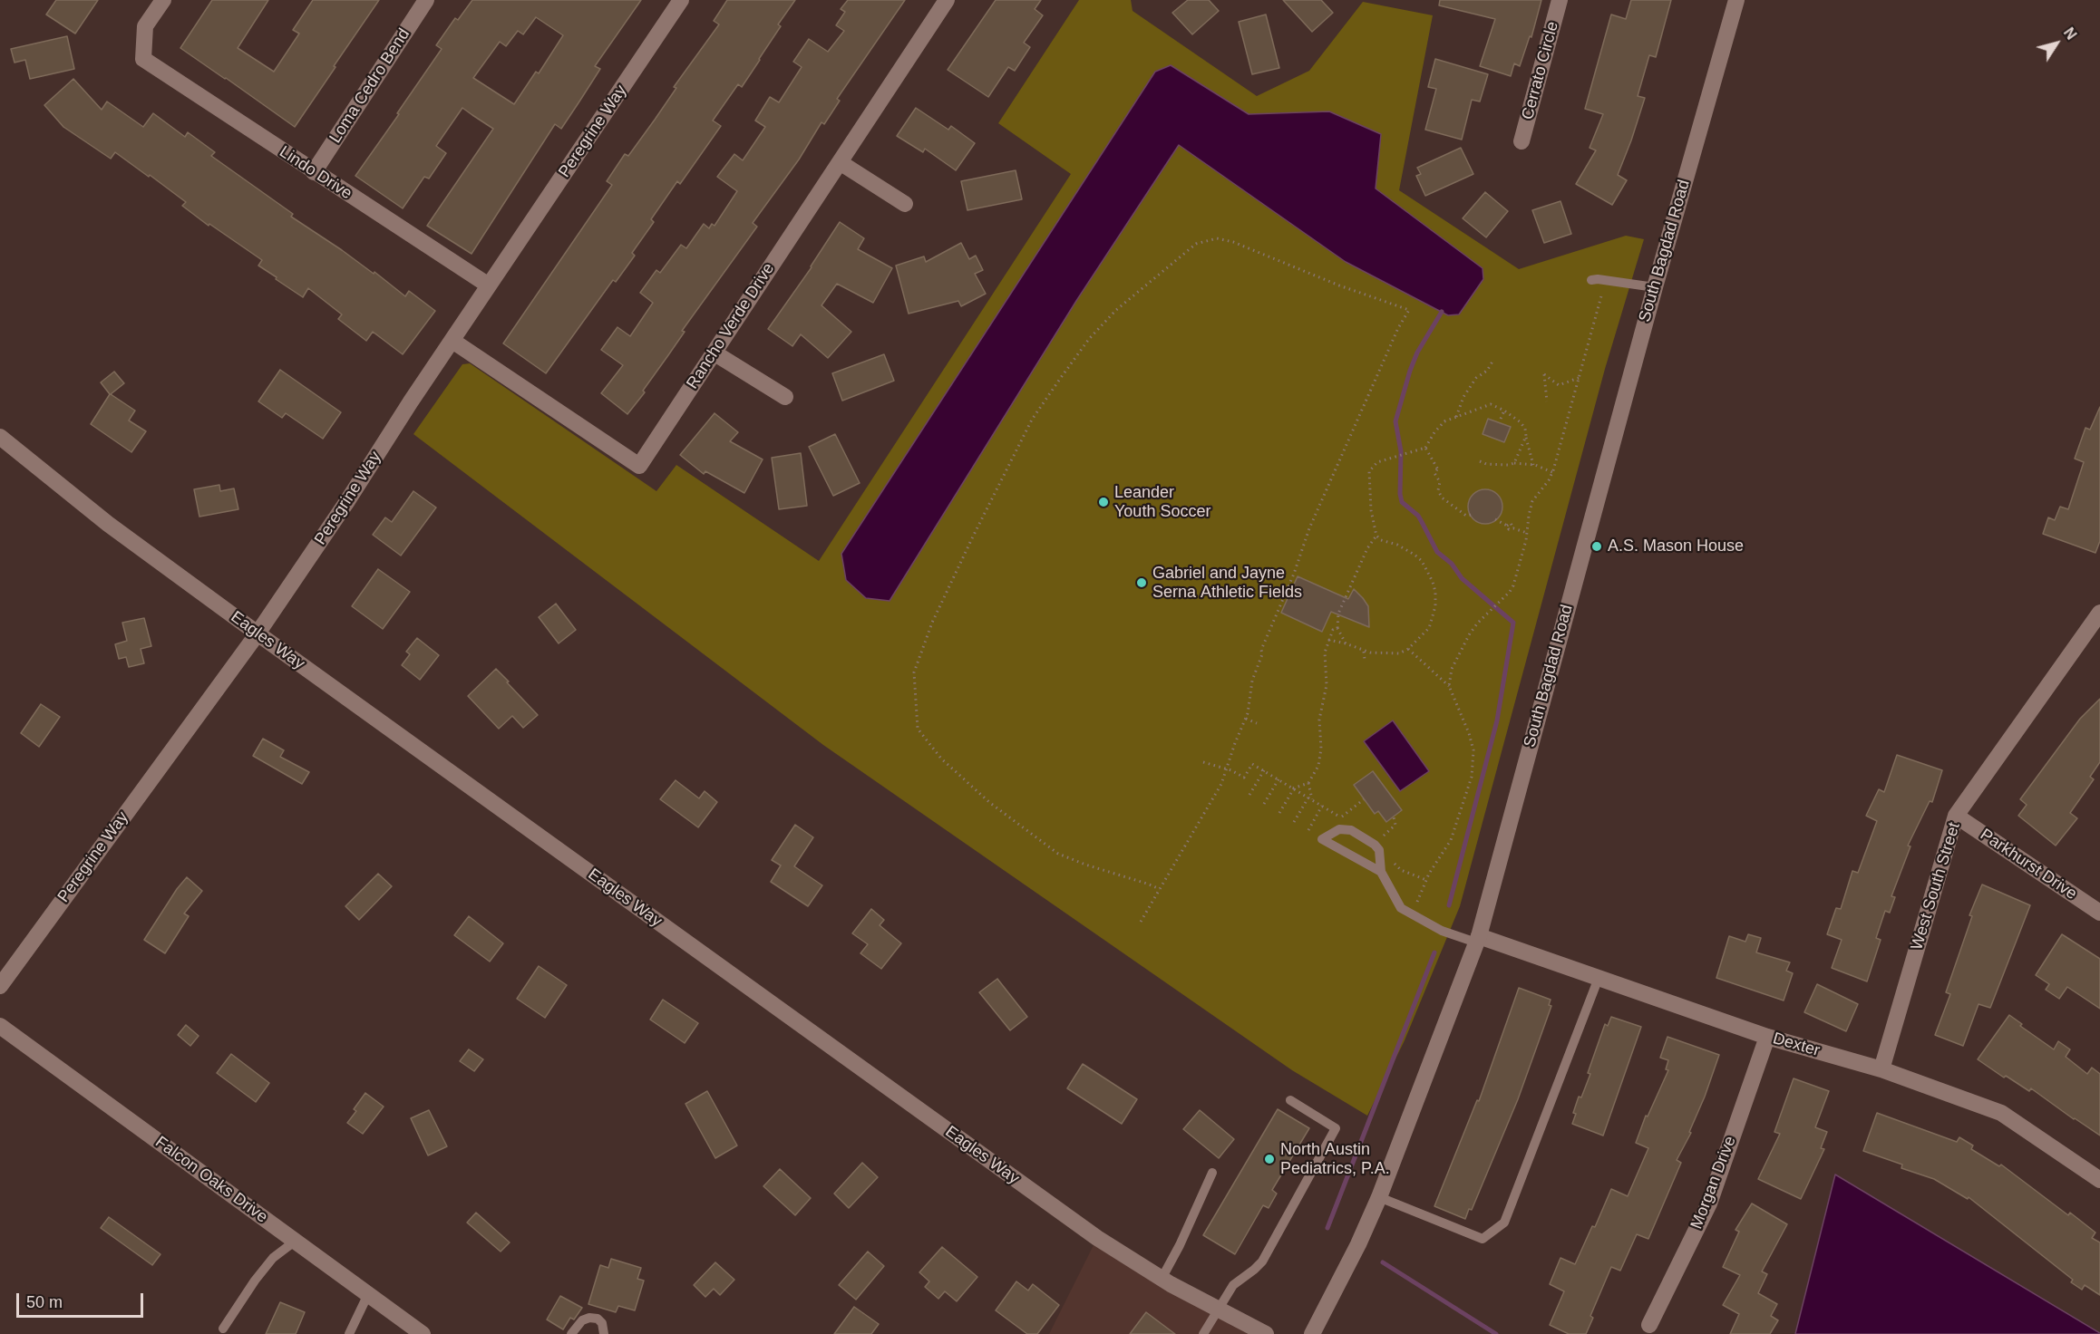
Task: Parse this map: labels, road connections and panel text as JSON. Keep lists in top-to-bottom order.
{
  "streets": {
    "street": [
      "Cerrato Circle",
      "Loma Cedro Bend",
      "Peregrine Way",
      "Lindo Drive",
      "South Bagdad Road",
      "Rancho Verde Drive",
      "Eagles Way",
      "Parkhurst Drive",
      "West South Street",
      "Dexter",
      "Falcon Oaks Drive",
      "Morgan Drive"
    ]
  },
  "crossings": [
    ["Loma Cedro Bend", "Lindo Drive"],
    ["Peregrine Way", "Lindo Drive"],
    ["Peregrine Way", "Rancho Verde Drive"],
    ["Peregrine Way", "Eagles Way"],
    ["South Bagdad Road", "Dexter"],
    ["Parkhurst Drive", "West South Street"],
    ["West South Street", "Dexter"],
    ["Dexter", "Morgan Drive"]
  ],
  "places": [
    "Leander Youth Soccer",
    "A.S. Mason House",
    "Gabriel and Jayne Serna Athletic Fields",
    "North Austin Pediatrics, P.A."
  ],
  "scale_bar": "50 m",
  "north": "top right"
}
